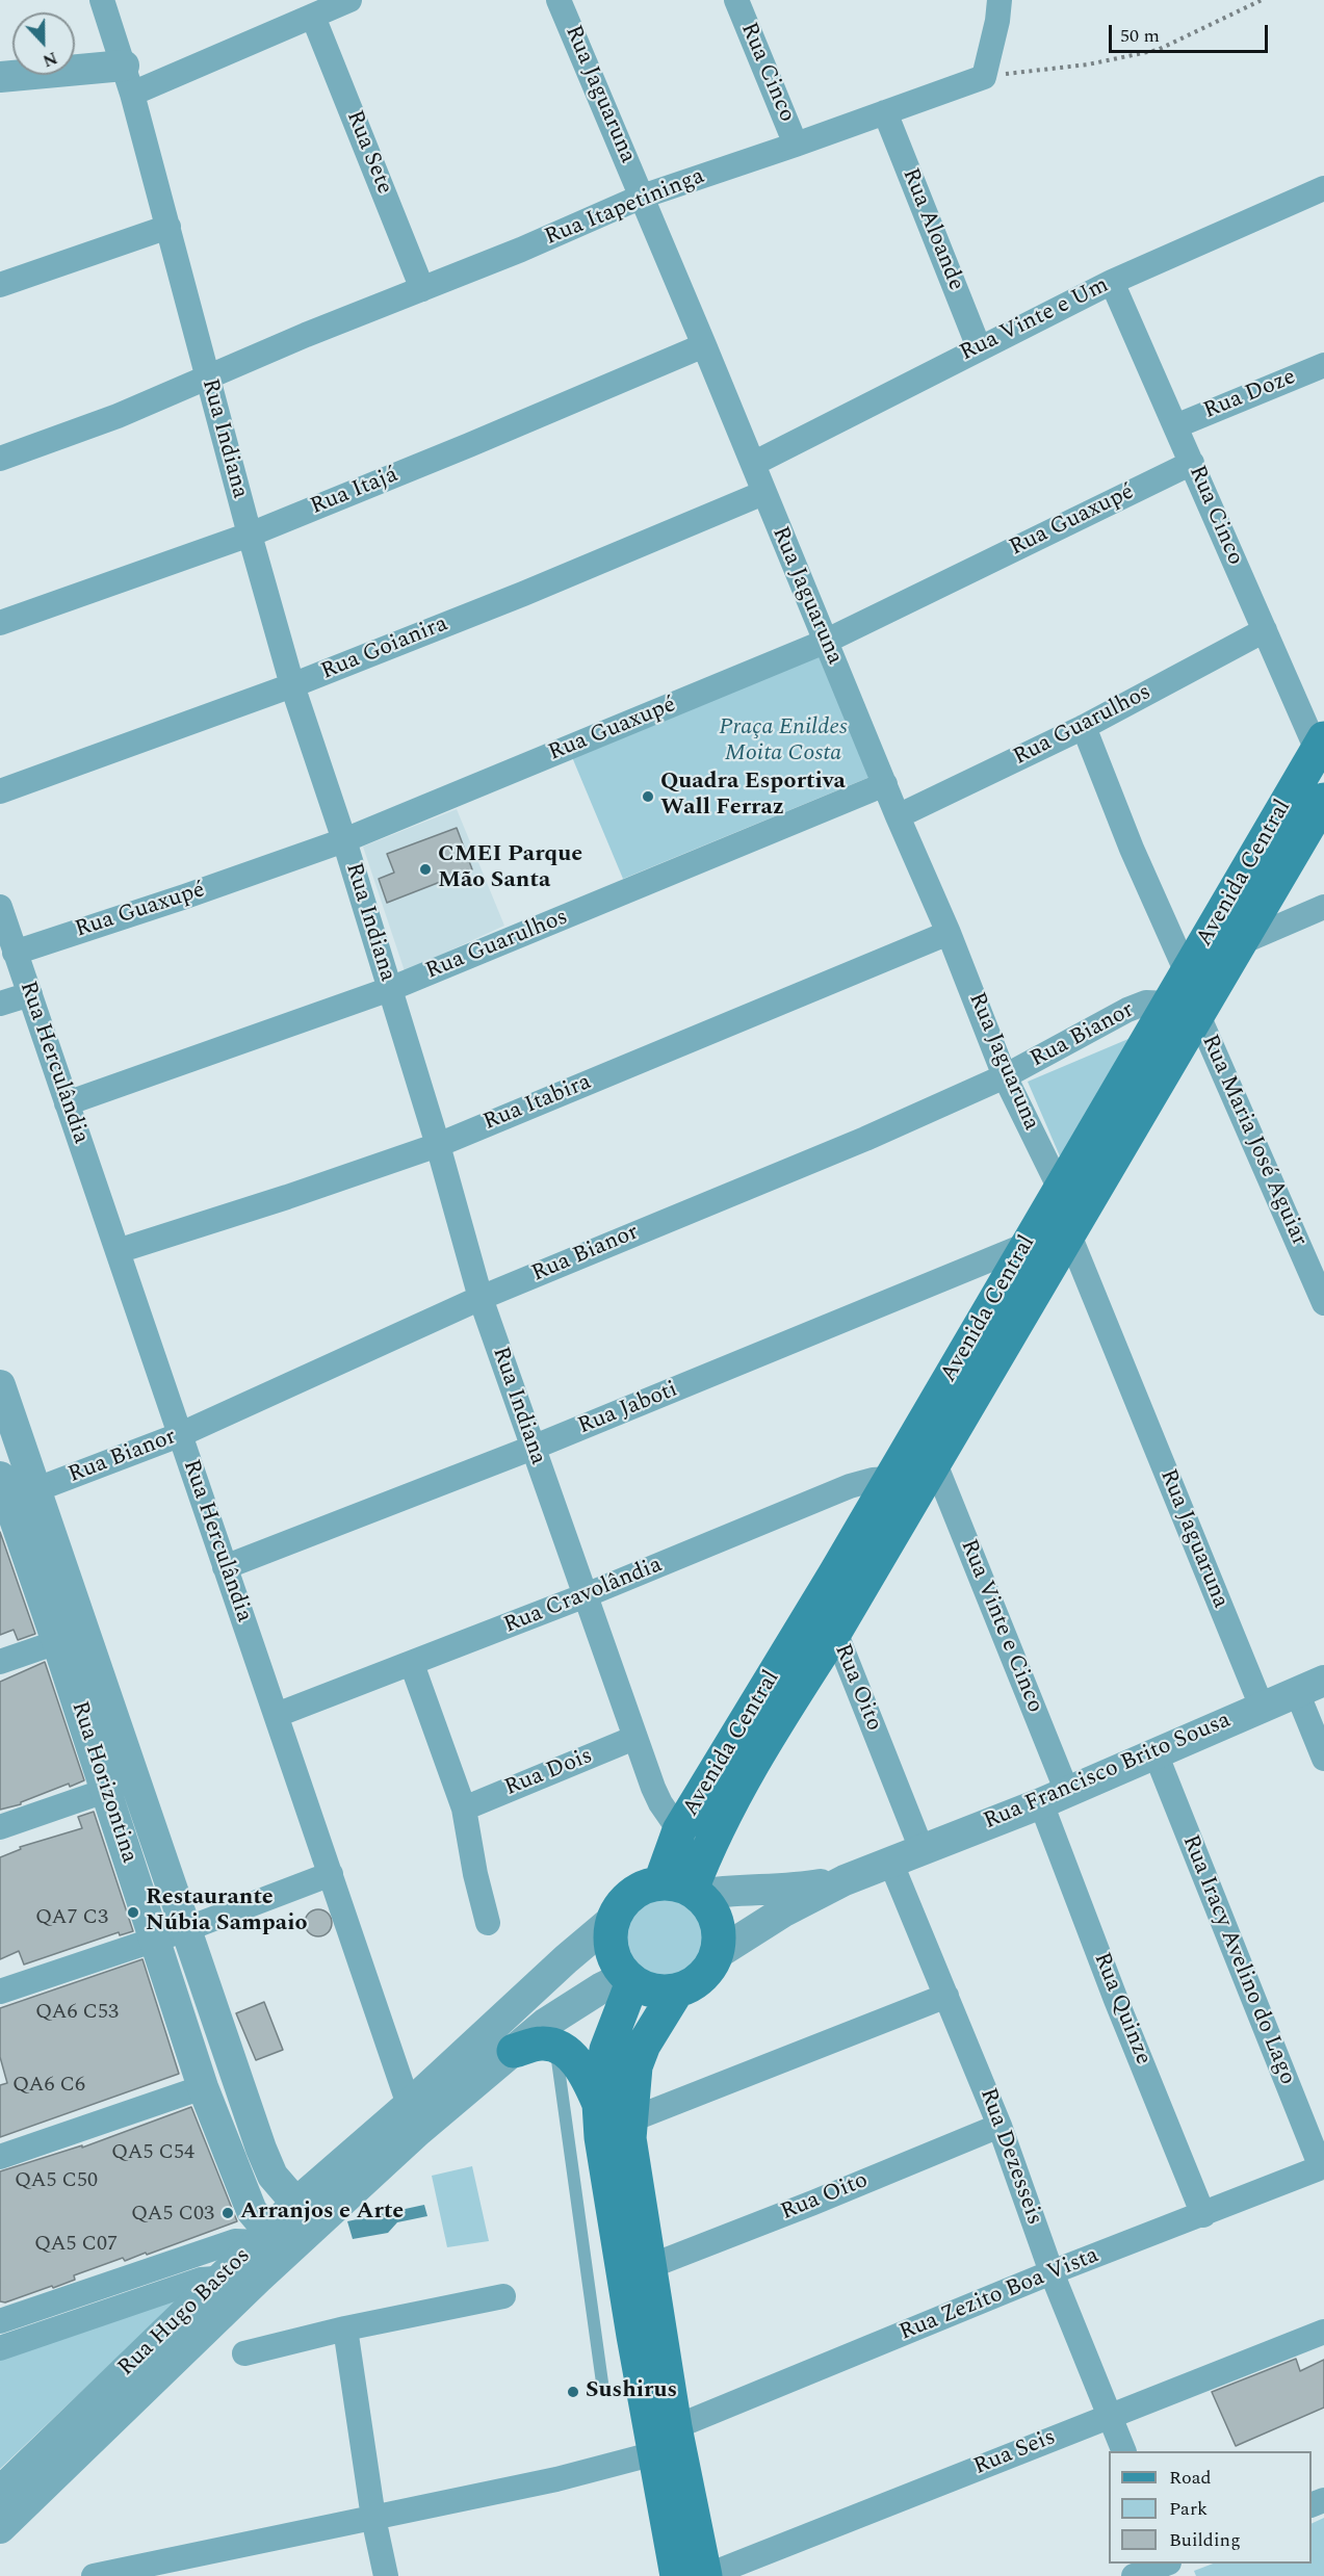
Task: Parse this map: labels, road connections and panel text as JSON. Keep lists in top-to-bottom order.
{
  "streets": {
    "main road": ["Avenida Central"],
    "street": [
      "Rua Cinco",
      "Rua Jaguaruna",
      "Rua Sete",
      "Rua Itapetininga",
      "Rua Aloande",
      "Rua Vinte e Um",
      "Rua Doze",
      "Rua Indiana",
      "Rua Itajá",
      "Rua Guaxupé",
      "Rua Goianira",
      "Rua Guarulhos",
      "Rua Bianor",
      "Rua Herculândia",
      "Rua Itabira",
      "Rua Maria José Aguiar",
      "Rua Jaboti",
      "Rua Cravolândia",
      "Rua Vinte e Cinco",
      "Rua Oito",
      "Rua Francisco Brito Sousa",
      "Rua Dois",
      "Rua Horizontina",
      "Rua Iracy Avelino do Lago",
      "Rua Quinze",
      "Rua Dezesseis",
      "Rua Zezito Boa Vista",
      "Rua Hugo Bastos",
      "Rua Seis"
    ]
  },
  "crossings": [
    ["Rua Cinco", "Rua Itapetininga"],
    ["Rua Cinco", "Rua Vinte e Um"],
    ["Rua Cinco", "Rua Doze"],
    ["Rua Cinco", "Rua Guaxupé"],
    ["Rua Cinco", "Rua Guarulhos"],
    ["Rua Cinco", "Avenida Central"],
    ["Rua Jaguaruna", "Rua Itapetininga"],
    ["Rua Jaguaruna", "Rua Vinte e Um"],
    ["Rua Jaguaruna", "Rua Itajá"],
    ["Rua Jaguaruna", "Rua Guaxupé"],
    ["Rua Jaguaruna", "Rua Goianira"],
    ["Rua Jaguaruna", "Rua Guarulhos"],
    ["Rua Jaguaruna", "Avenida Central"],
    ["Rua Jaguaruna", "Rua Bianor"],
    ["Rua Jaguaruna", "Rua Itabira"],
    ["Rua Jaguaruna", "Rua Francisco Brito Sousa"],
    ["Rua Sete", "Rua Itapetininga"],
    ["Rua Itapetininga", "Rua Aloande"],
    ["Rua Itapetininga", "Rua Indiana"],
    ["Rua Aloande", "Rua Vinte e Um"],
    ["Rua Indiana", "Rua Itajá"],
    ["Rua Indiana", "Rua Guaxupé"],
    ["Rua Indiana", "Rua Goianira"],
    ["Rua Indiana", "Rua Guarulhos"],
    ["Rua Indiana", "Avenida Central"],
    ["Rua Indiana", "Rua Bianor"],
    ["Rua Indiana", "Rua Itabira"],
    ["Rua Indiana", "Rua Jaboti"],
    ["Rua Indiana", "Rua Cravolândia"],
    ["Rua Indiana", "Rua Dois"],
    ["Rua Guaxupé", "Rua Herculândia"],
    ["Rua Guarulhos", "Rua Herculândia"],
    ["Avenida Central", "Rua Bianor"],
    ["Avenida Central", "Rua Maria José Aguiar"],
    ["Avenida Central", "Rua Jaboti"],
    ["Avenida Central", "Rua Cravolândia"],
    ["Avenida Central", "Rua Vinte e Cinco"],
    ["Avenida Central", "Rua Oito"],
    ["Avenida Central", "Rua Hugo Bastos"],
    ["Rua Bianor", "Rua Herculândia"],
    ["Rua Bianor", "Rua Maria José Aguiar"],
    ["Rua Bianor", "Rua Horizontina"],
    ["Rua Herculândia", "Rua Itabira"],
    ["Rua Herculândia", "Rua Jaboti"],
    ["Rua Herculândia", "Rua Cravolândia"],
    ["Rua Herculândia", "Rua Hugo Bastos"],
    ["Rua Vinte e Cinco", "Rua Francisco Brito Sousa"],
    ["Rua Vinte e Cinco", "Rua Quinze"],
    ["Rua Oito", "Rua Francisco Brito Sousa"],
    ["Rua Oito", "Rua Dezesseis"],
    ["Rua Francisco Brito Sousa", "Rua Iracy Avelino do Lago"],
    ["Rua Francisco Brito Sousa", "Rua Quinze"],
    ["Rua Francisco Brito Sousa", "Rua Dezesseis"],
    ["Rua Horizontina", "Rua Hugo Bastos"],
    ["Rua Iracy Avelino do Lago", "Rua Zezito Boa Vista"],
    ["Rua Quinze", "Rua Zezito Boa Vista"],
    ["Rua Dezesseis", "Rua Zezito Boa Vista"],
    ["Rua Dezesseis", "Rua Seis"]
  ],
  "parks": ["Praça Enildes Moita Costa"],
  "places": [
    "Quadra Esportiva Wall Ferraz",
    "CMEI Parque Mão Santa",
    "Restaurante Núbia Sampaio",
    "Arranjos e Arte",
    "Sushirus"
  ],
  "house_numbers": [
    "QA7 C3",
    "QA6 C53",
    "QA6 C6",
    "QA5 C54",
    "QA5 C50",
    "QA5 C03",
    "QA5 C07"
  ],
  "legend": ["Road", "Park", "Building"],
  "scale_bar": "50 m",
  "north": "bottom"
}
